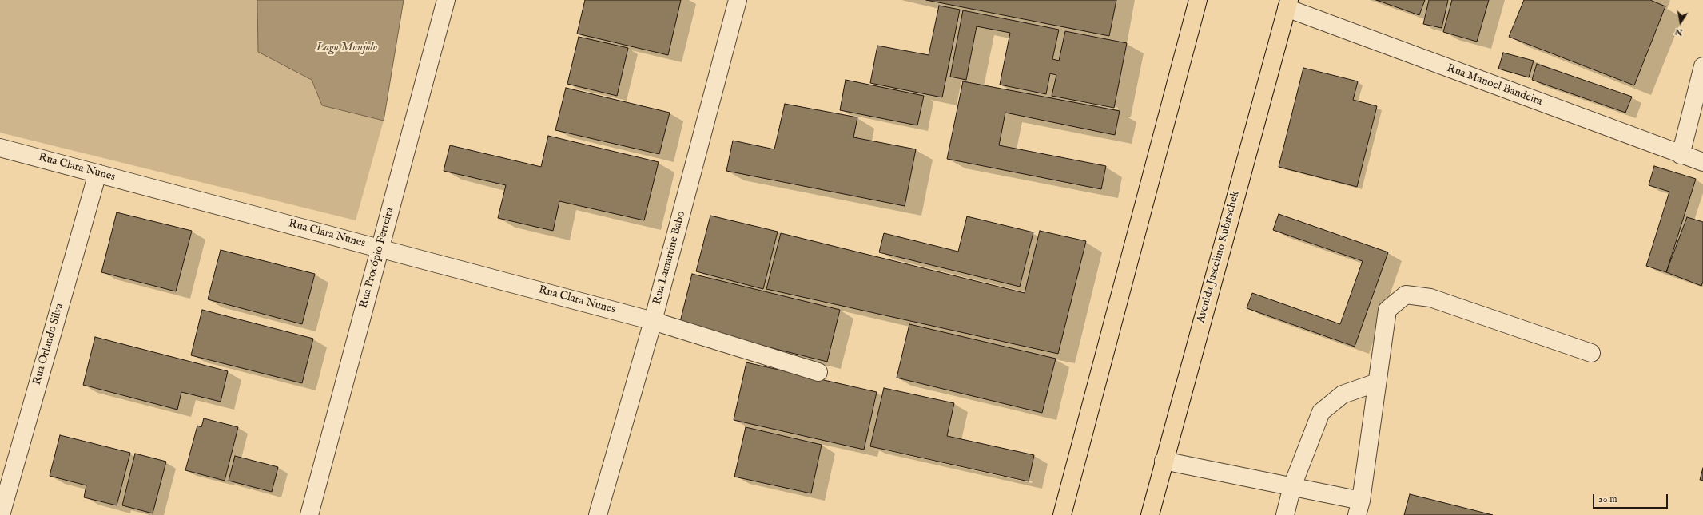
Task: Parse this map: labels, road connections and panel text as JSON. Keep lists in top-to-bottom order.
{
  "streets": {
    "main road": ["Avenida Juscelino Kubitschek"],
    "street": [
      "Rua Manoel Bandeira",
      "Rua Clara Nunes",
      "Rua Procópio Ferreira",
      "Rua Lamartine Babo",
      "Rua Orlando Silva"
    ]
  },
  "crossings": [
    ["Rua Manoel Bandeira", "Avenida Juscelino Kubitschek"],
    ["Rua Clara Nunes", "Rua Procópio Ferreira"],
    ["Rua Clara Nunes", "Rua Lamartine Babo"],
    ["Rua Clara Nunes", "Rua Orlando Silva"]
  ],
  "water": ["Lago Monjolo"],
  "scale_bar": "20 m",
  "north": "bottom"
}
